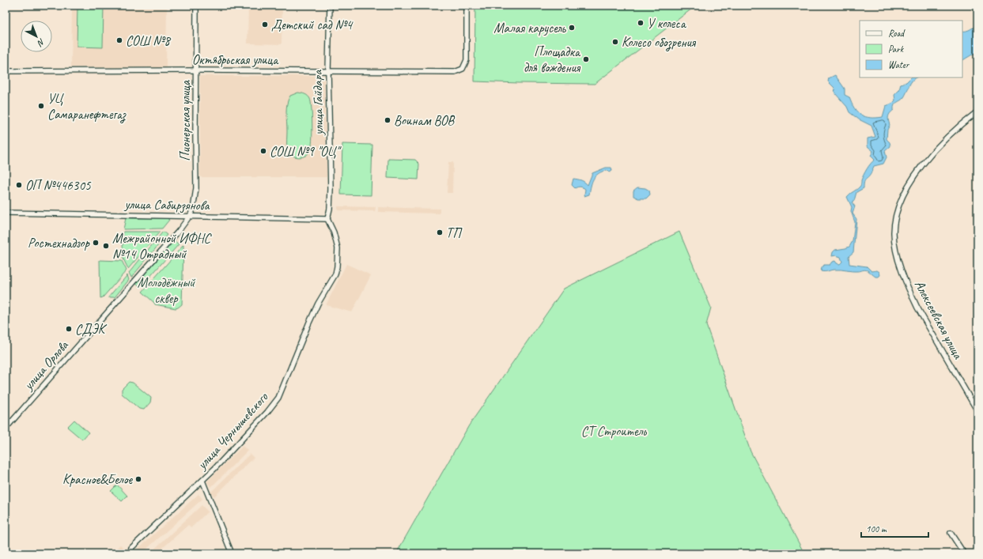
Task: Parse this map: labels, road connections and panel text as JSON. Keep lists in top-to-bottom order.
{
  "streets": {
    "street": [
      "Октябрьская улица",
      "улица Гайдара",
      "Пионерская улица",
      "улица Сабирзянова",
      "Алексеевская улица",
      "улица Орлова",
      "улица Чернышевского"
    ]
  },
  "crossings": [
    ["Октябрьская улица", "улица Гайдара"],
    ["Октябрьская улица", "Пионерская улица"],
    ["улица Гайдара", "улица Сабирзянова"],
    ["улица Гайдара", "улица Чернышевского"],
    ["Пионерская улица", "улица Сабирзянова"],
    ["Пионерская улица", "улица Орлова"],
    ["улица Сабирзянова", "улица Орлова"],
    ["улица Сабирзянова", "улица Чернышевского"]
  ],
  "parks": ["Молодёжный сквер", "СТ Строитель"],
  "places": [
    "У колеса",
    "Детский сад №4",
    "Малая карусель",
    "СОШ №8",
    "Колесо обозрения",
    "Площадка для вождения",
    "УЦ Самаранефтегаз",
    "Воинам ВОВ",
    "СОШ №9 \"ОЦ\"",
    "ОП №446305",
    "ТП",
    "Ростехнадзор",
    "Межрайонной ИФНС №14 Отрадный",
    "СДЭК",
    "Красное&Белое"
  ],
  "legend": ["Road", "Park", "Water"],
  "scale_bar": "100 m",
  "north": "bottom right"
}
